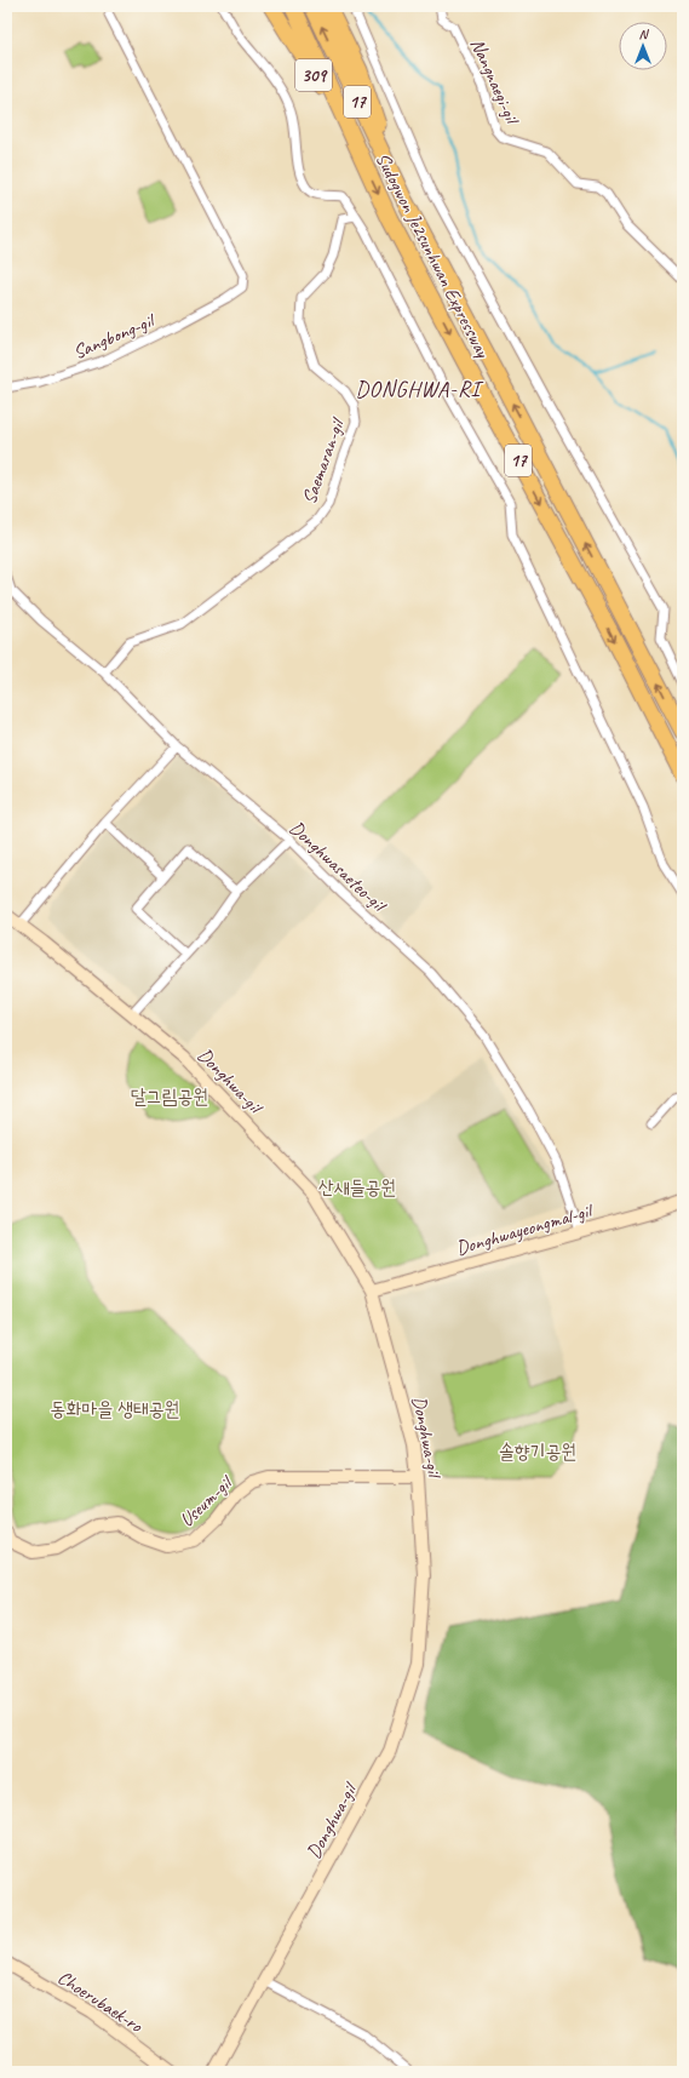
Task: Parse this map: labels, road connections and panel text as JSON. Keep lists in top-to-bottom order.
{
  "streets": {
    "highway": ["309", "17", "Sudogwon Je2sunhwan Expressway"],
    "street": [
      "Nangnaegi-gil",
      "Sangbong-gil",
      "Saemaran-gil",
      "Donghwasaeteo-gil",
      "Donghwa-gil",
      "Donghwayeongmal-gil",
      "Useum-gil",
      "Choerubaek-ro"
    ]
  },
  "crossings": [
    ["309", "Sudogwon Je2sunhwan Expressway"],
    ["Saemaran-gil", "Donghwasaeteo-gil"],
    ["Donghwasaeteo-gil", "Donghwayeongmal-gil"],
    ["Donghwa-gil", "Donghwayeongmal-gil"],
    ["Donghwa-gil", "Useum-gil"]
  ],
  "districts": ["DONGHWA-RI"],
  "parks": [
    "달그림공원",
    "산새들공원",
    "동화마을 생태공원",
    "솔향기공원"
  ],
  "north": "top"
}
